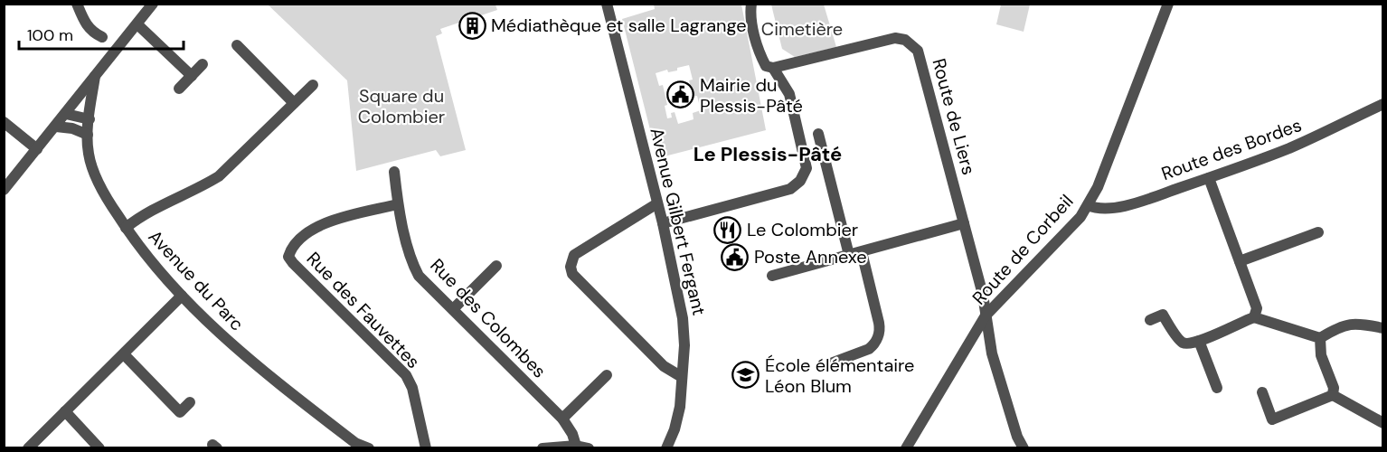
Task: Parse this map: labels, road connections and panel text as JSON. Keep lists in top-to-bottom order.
{
  "streets": {
    "street": [
      "Route de Liers",
      "Route des Bordes",
      "Avenue Gilbert Fergant",
      "Route de Corbeil",
      "Avenue du Parc",
      "Rue des Fauvettes",
      "Rue des Colombes"
    ]
  },
  "crossings": [
    ["Route de Liers", "Route de Corbeil"],
    ["Route des Bordes", "Route de Corbeil"],
    ["Rue des Fauvettes", "Rue des Colombes"]
  ],
  "districts": ["Le Plessis-Pâté"],
  "parks": ["Cimetière", "Square du Colombier"],
  "places": {
    "building": ["Médiathèque et salle Lagrange"],
    "public building": ["Mairie du Plessis-Pâté", "Poste Annexe"],
    "restaurant": ["Le Colombier"],
    "school or university": ["École élémentaire Léon Blum"]
  },
  "scale_bar": "100 m"
}
